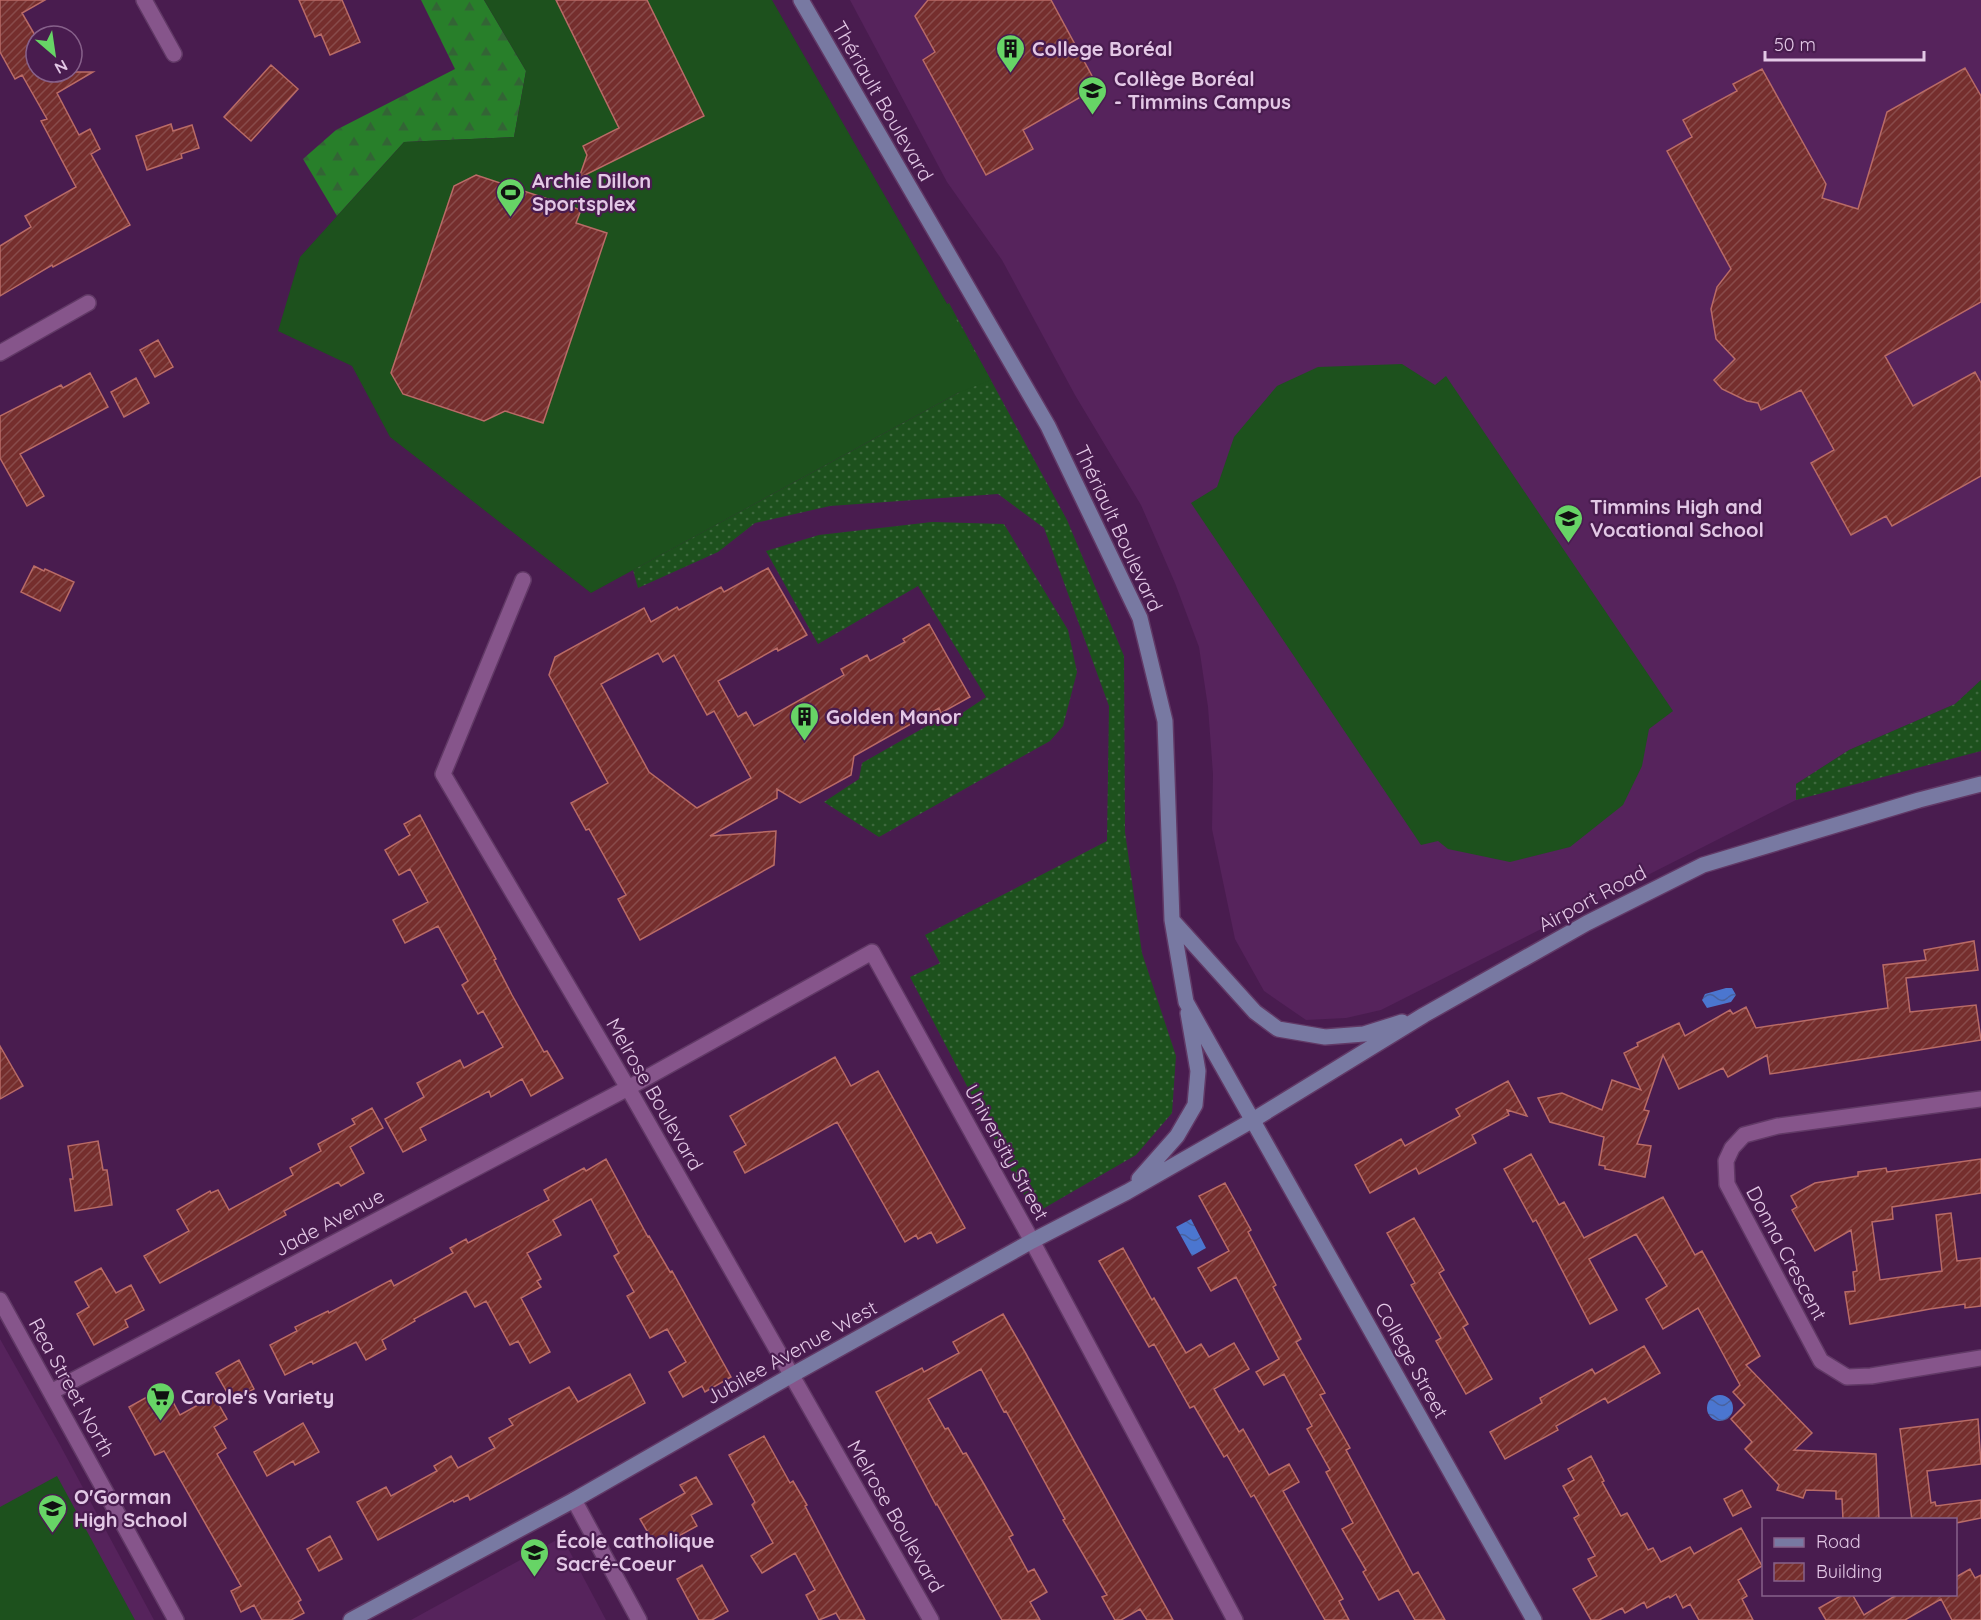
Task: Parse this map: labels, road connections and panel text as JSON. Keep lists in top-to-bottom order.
{
  "streets": {
    "main road": [
      "Thériault Boulevard",
      "Airport Road",
      "Jubilee Avenue West",
      "College Street"
    ],
    "street": [
      "Melrose Boulevard",
      "University Street",
      "Jade Avenue",
      "Donna Crescent",
      "Rea Street North"
    ]
  },
  "crossings": [
    ["Thériault Boulevard", "Airport Road"],
    ["Thériault Boulevard", "Jubilee Avenue West"],
    ["Thériault Boulevard", "College Street"],
    ["Airport Road", "Jubilee Avenue West"],
    ["Airport Road", "College Street"],
    ["Melrose Boulevard", "University Street"],
    ["Melrose Boulevard", "Jade Avenue"],
    ["Melrose Boulevard", "Jubilee Avenue West"],
    ["University Street", "Jade Avenue"],
    ["University Street", "Jubilee Avenue West"],
    ["Jade Avenue", "Rea Street North"],
    ["Jubilee Avenue West", "College Street"]
  ],
  "places": {
    "building": ["College Boréal", "Golden Manor"],
    "school or university": [
      "Collège Boréal - Timmins Campus",
      "Timmins High and Vocational School",
      "O'Gorman High School",
      "École catholique Sacré-Coeur"
    ],
    "sports": ["Archie Dillon Sportsplex"],
    "supermarket": ["Carole's Variety"]
  },
  "legend": ["Road", "Building"],
  "scale_bar": "50 m",
  "north": "bottom right"
}
